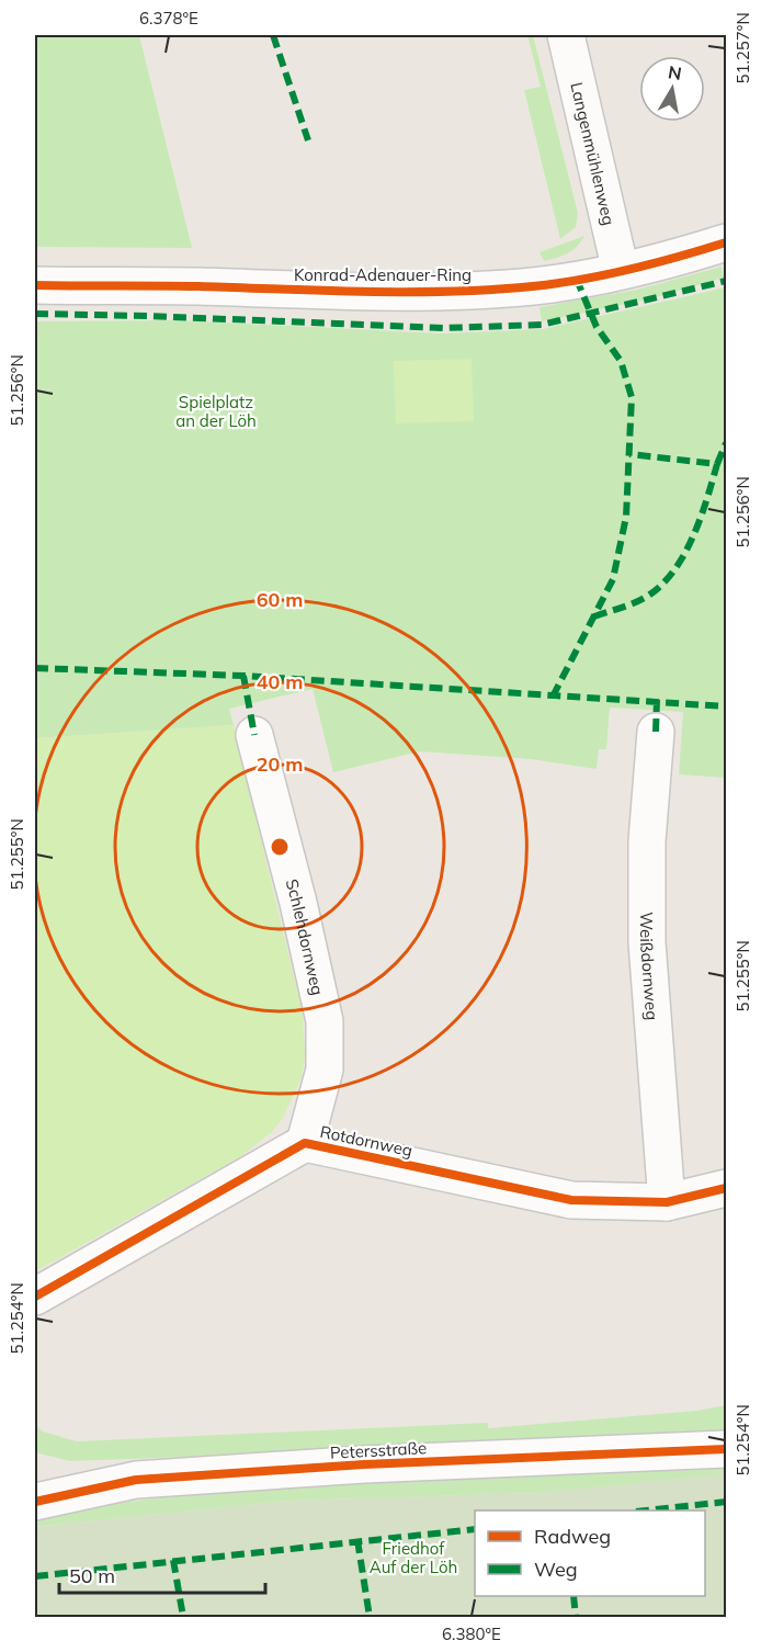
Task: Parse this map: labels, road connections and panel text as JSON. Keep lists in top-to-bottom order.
{
  "streets": {
    "street": [
      "Langenmühlenweg",
      "Konrad-Adenauer-Ring",
      "Schlehdornweg",
      "Weißdornweg",
      "Rotdornweg",
      "Petersstraße"
    ]
  },
  "crossings": [
    ["Langenmühlenweg", "Konrad-Adenauer-Ring"],
    ["Schlehdornweg", "Rotdornweg"],
    ["Weißdornweg", "Rotdornweg"]
  ],
  "parks": ["Spielplatz an der Löh", "Friedhof Auf der Löh"],
  "legend": ["Radweg", "Weg"],
  "scale_bar": "50 m",
  "north": "top",
  "coordinates": [
    "6.378°E",
    "51.257°N",
    "51.256°N",
    "51.255°N",
    "51.254°N",
    "6.380°E"
  ],
  "rings": ["60 m", "40 m", "20 m"]
}
